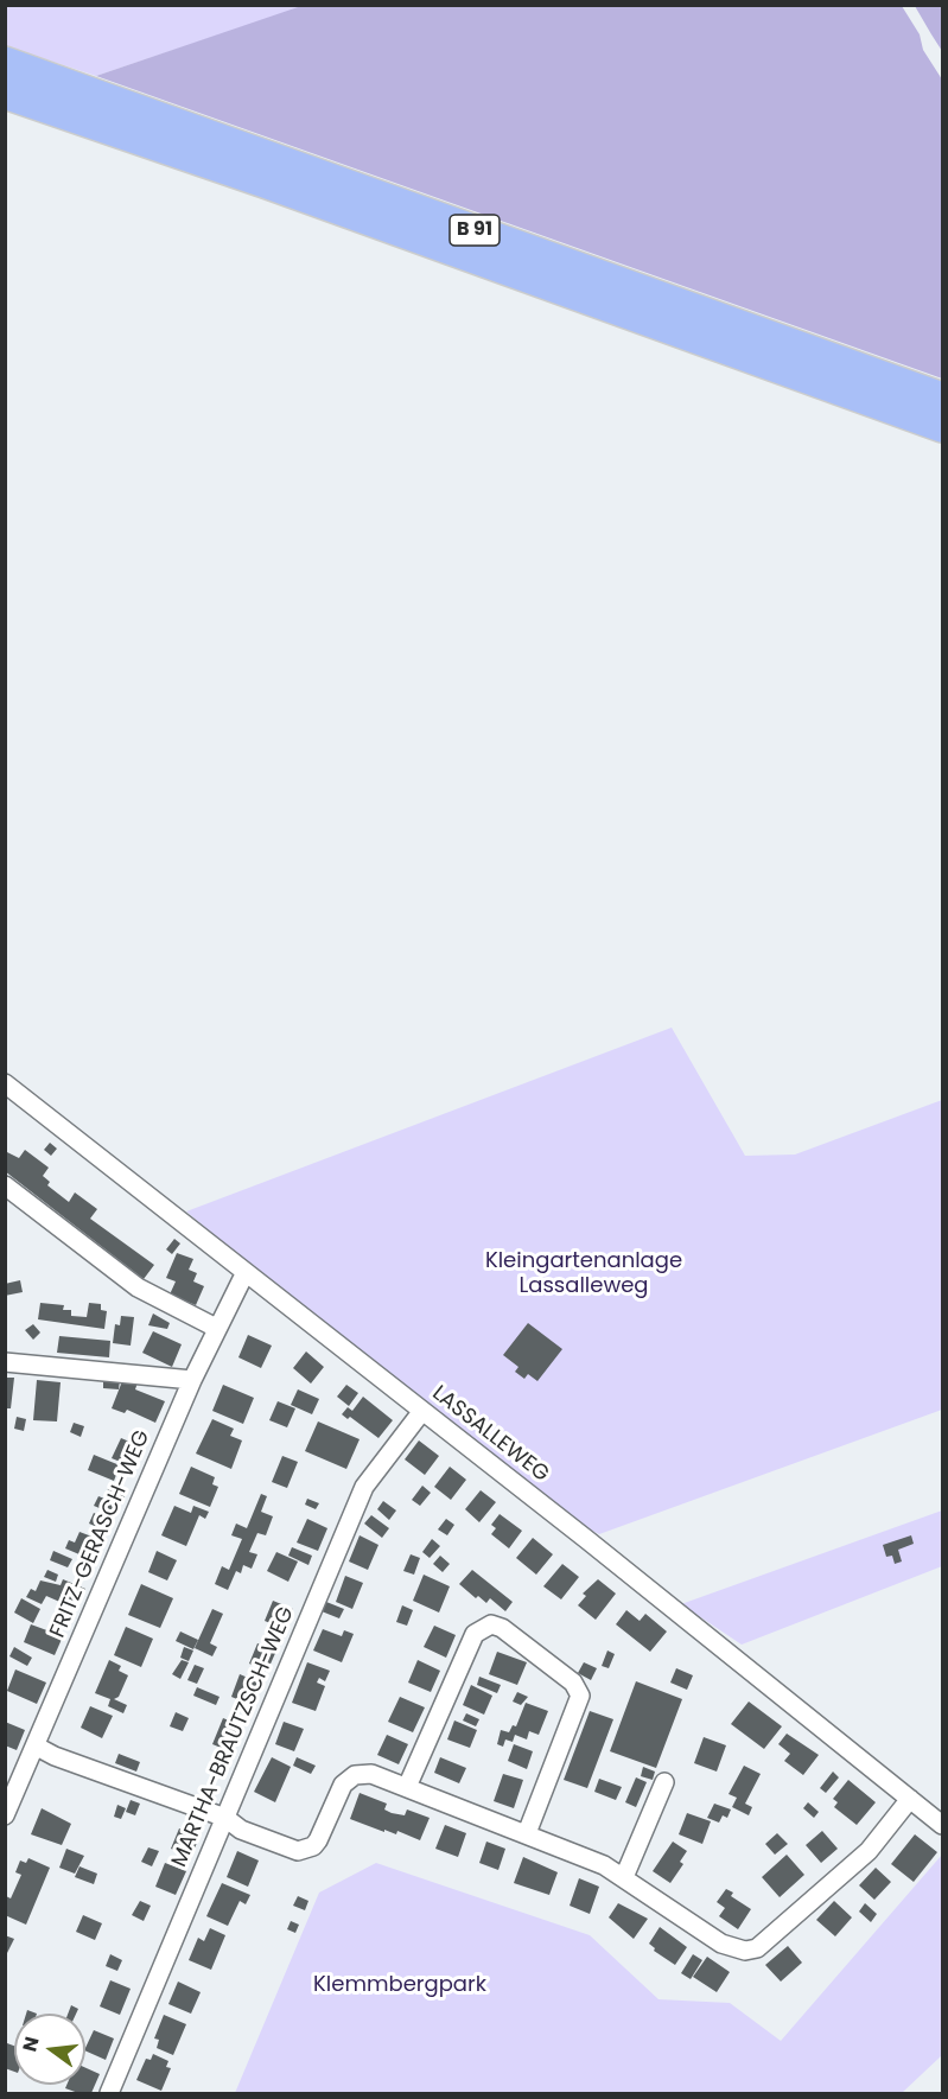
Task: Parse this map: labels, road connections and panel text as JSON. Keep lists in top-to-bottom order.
{
  "streets": {
    "highway": ["B 91"],
    "street": ["LASSALLEWEG", "FRITZ-GERASCH-WEG", "MARTHA-BRAUTZSCH-WEG"]
  },
  "crossings": [
    ["LASSALLEWEG", "FRITZ-GERASCH-WEG"],
    ["LASSALLEWEG", "MARTHA-BRAUTZSCH-WEG"]
  ],
  "parks": ["Kleingartenanlage Lassalleweg", "Klemmbergpark"],
  "north": "left"
}
